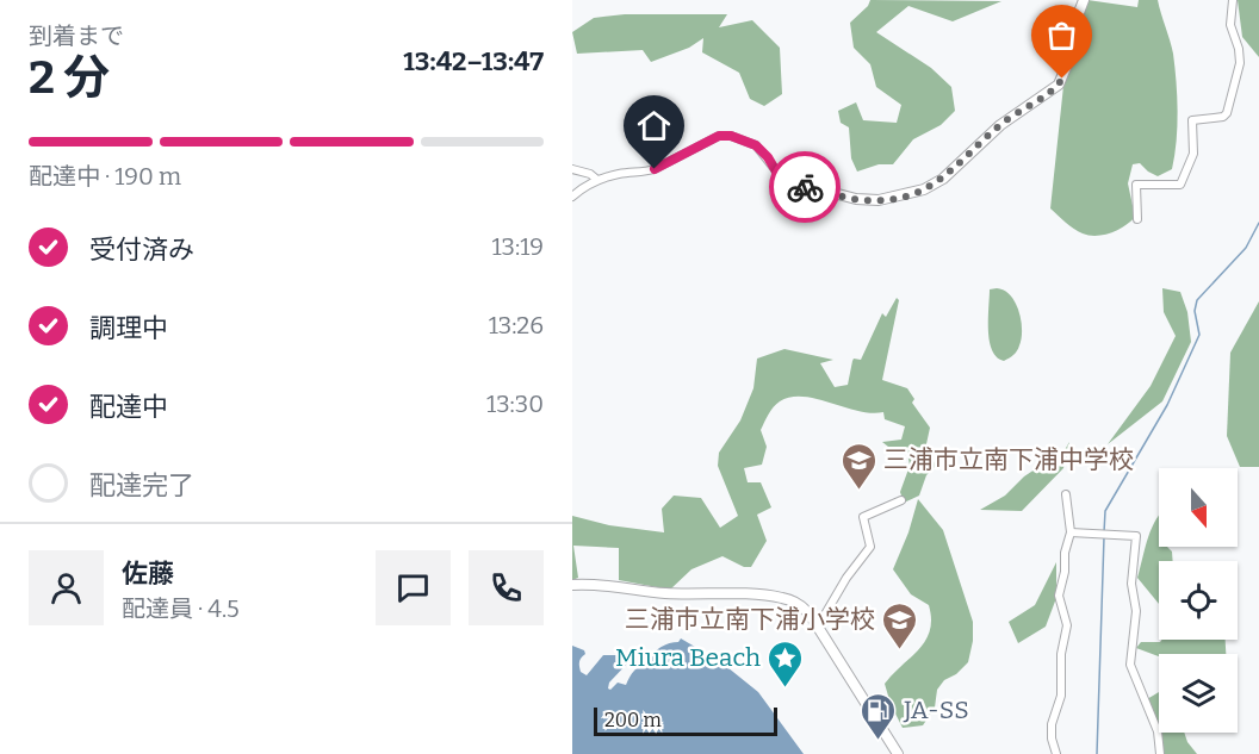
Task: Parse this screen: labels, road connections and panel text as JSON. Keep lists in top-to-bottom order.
{
  "places": {
    "school or university": ["三浦市立南下浦中学校", "三浦市立南下浦小学校"],
    "place": ["Miura Beach"],
    "fuel station": ["JA-SS"]
  },
  "scale_bar": "200 m",
  "north": "bottom",
  "page": {
    "heading": ["2 分", "到着まで", "13:42–13:47"],
    "panel": ["佐藤", "配達員 · 4.5"],
    "bar": "配達中 · 190 m",
    "list": [
      ["受付済み", "13:19"],
      ["調理中", "13:26"],
      ["配達中", "13:30"],
      "配達完了"
    ],
    "scale": "200 m"
  }
}
